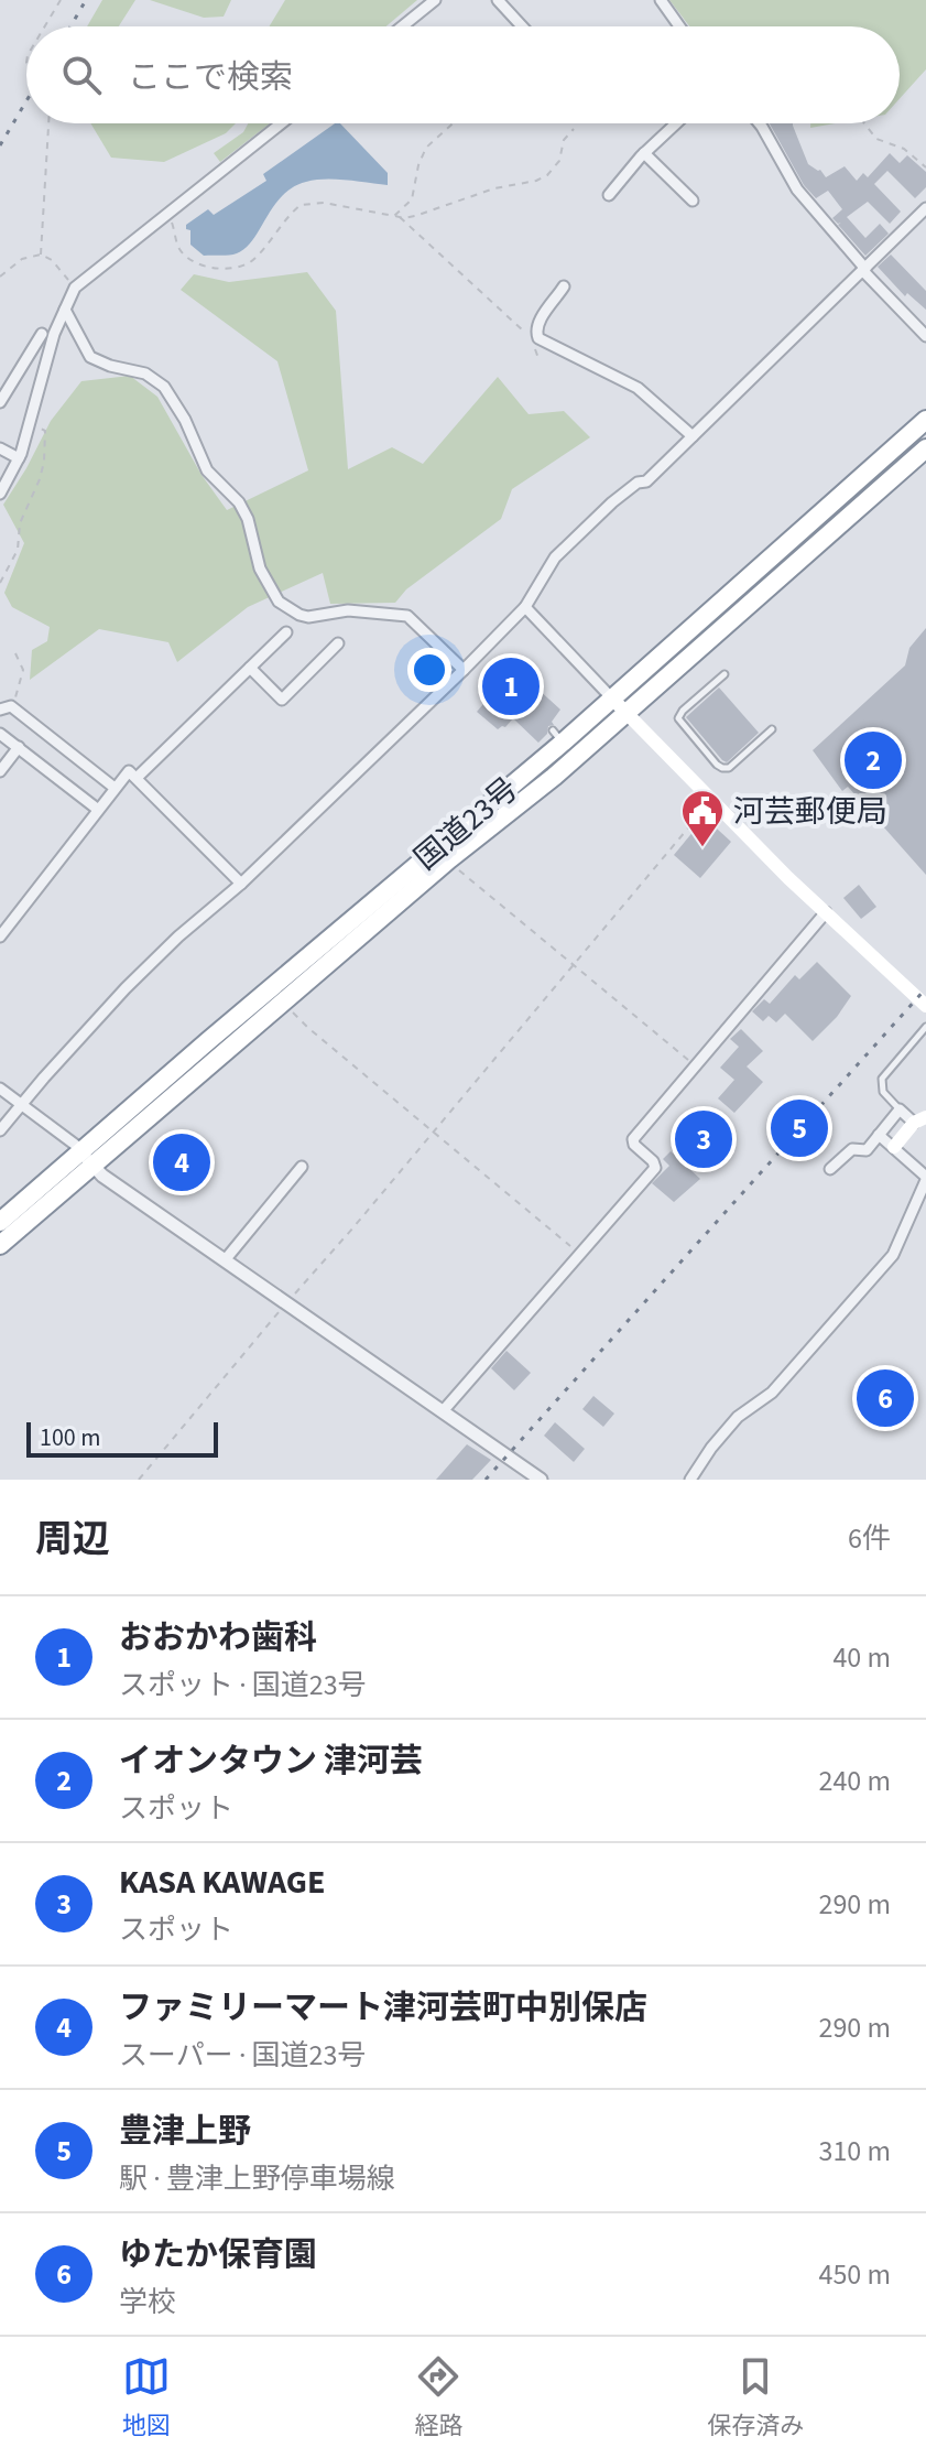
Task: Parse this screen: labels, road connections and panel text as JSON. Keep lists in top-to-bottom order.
{
  "streets": {
    "highway": ["国道23号"]
  },
  "places": {
    "public building": ["河芸郵便局"]
  },
  "scale_bar": "100 m",
  "page": {
    "search": "ここで検索",
    "pins": [
      "1",
      "2",
      "5",
      "3",
      "4",
      "6"
    ],
    "scale": "100 m",
    "heading": ["周辺", "6件"],
    "list": [
      {
        "mark": "1",
        "name": "おおかわ歯科",
        "note": "スポット · 国道23号",
        "value": "40 m"
      },
      {
        "mark": "2",
        "name": "イオンタウン 津河芸",
        "note": "スポット",
        "value": "240 m"
      },
      {
        "mark": "3",
        "name": "KASA KAWAGE",
        "note": "スポット",
        "value": "290 m"
      },
      {
        "mark": "4",
        "name": "ファミリーマート津河芸町中別保店",
        "note": "スーパー · 国道23号",
        "value": "290 m"
      },
      {
        "mark": "5",
        "name": "豊津上野",
        "note": "駅 · 豊津上野停車場線",
        "value": "310 m"
      },
      {
        "mark": "6",
        "name": "ゆたか保育園",
        "note": "学校",
        "value": "450 m"
      }
    ],
    "nav": ["地図", "経路", "保存済み"]
  }
}
